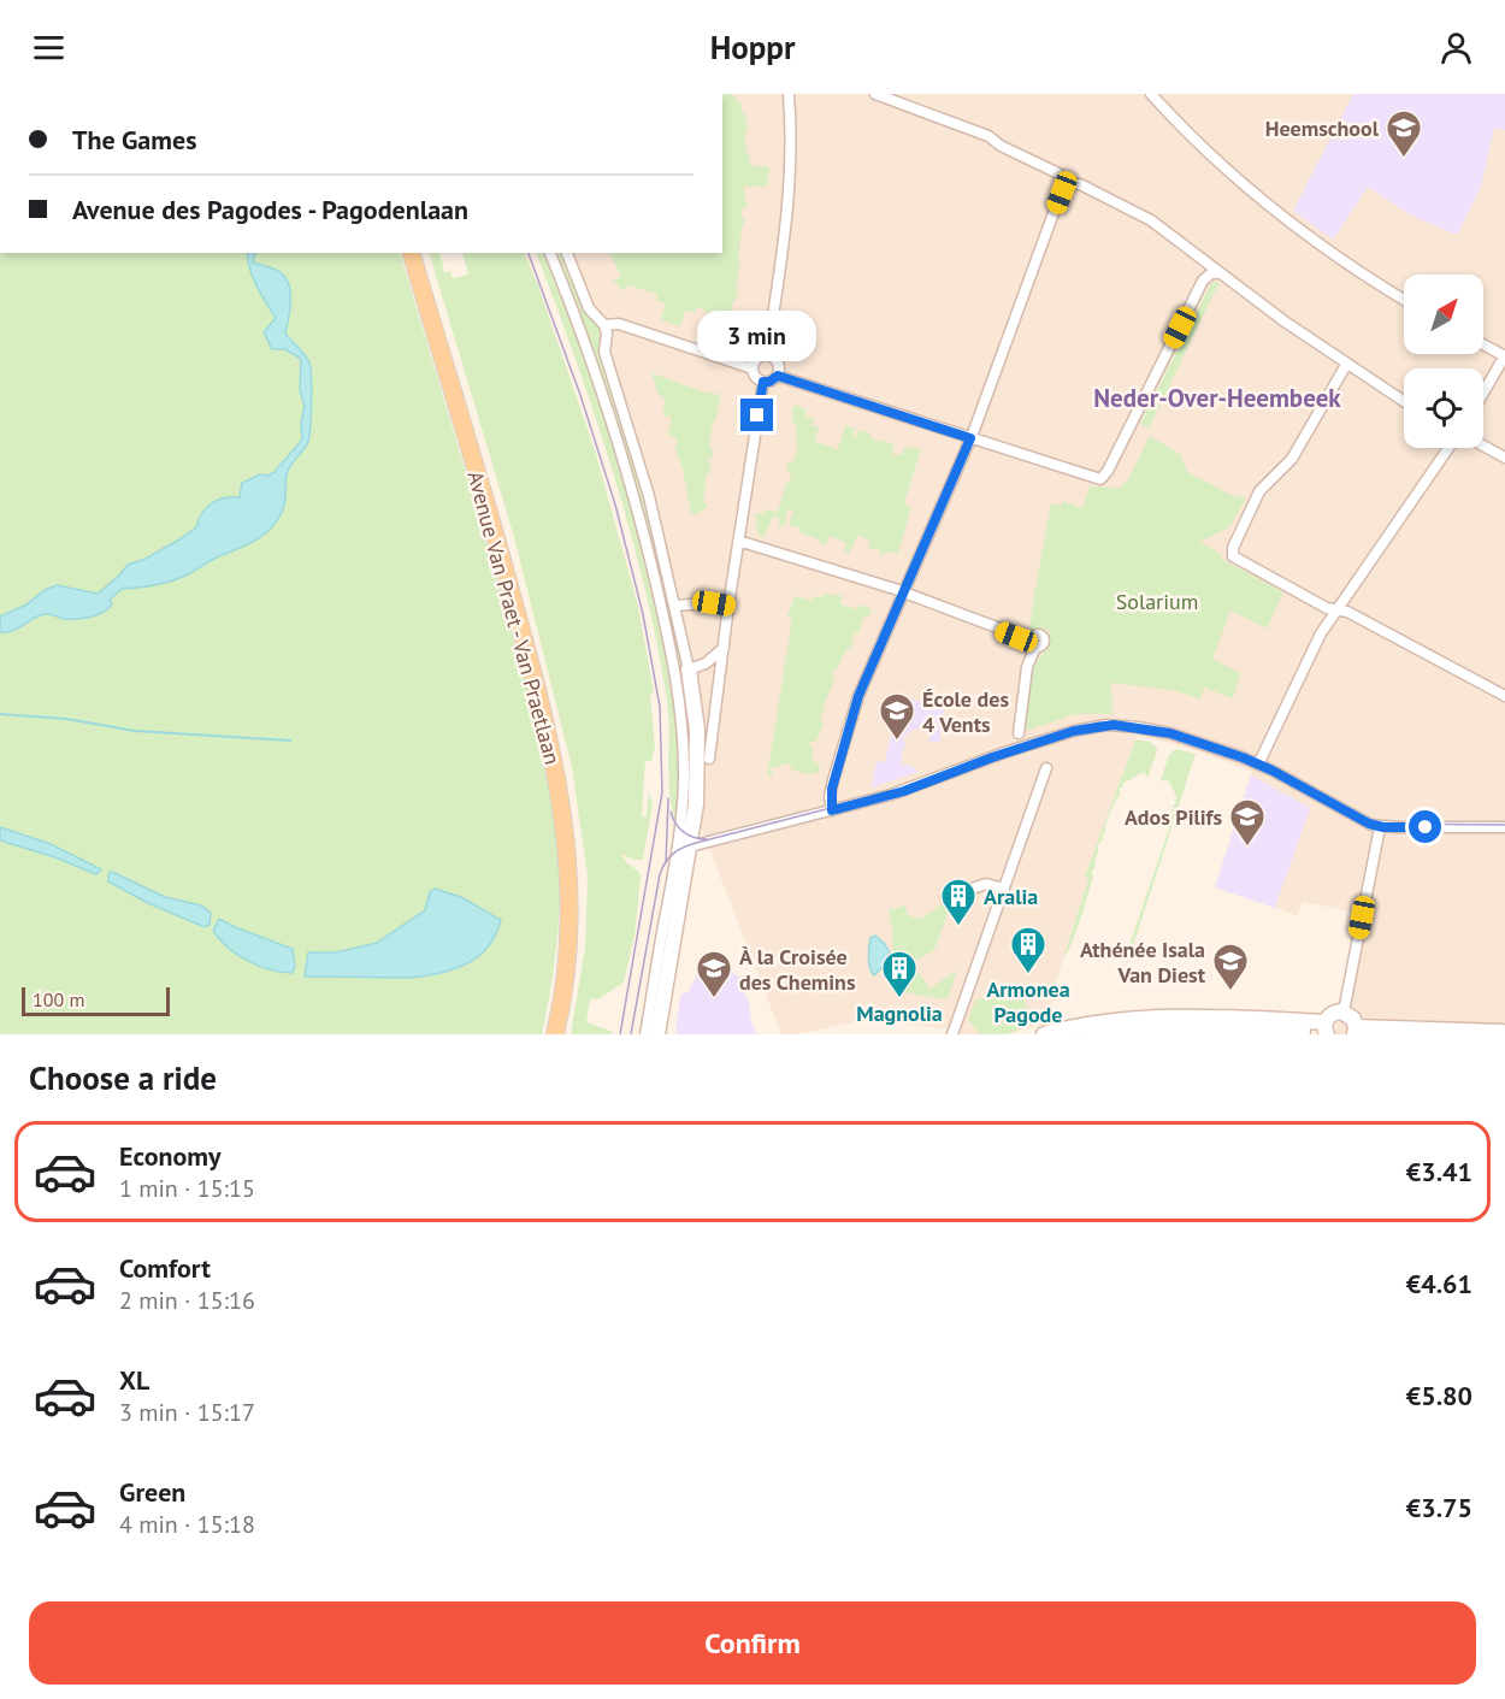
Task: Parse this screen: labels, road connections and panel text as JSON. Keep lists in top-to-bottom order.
{
  "streets": {
    "main road": ["Avenue Van Praet - Van Praetlaan"]
  },
  "districts": ["Neder-Over-Heembeek"],
  "parks": ["Solarium"],
  "places": {
    "school or university": [
      "Heemschool",
      "École des 4 Vents",
      "Ados Pilifs",
      "Athénée Isala Van Diest",
      "À la Croisée des Chemins"
    ],
    "building": ["Aralia", "Armonea Pagode", "Magnolia"]
  },
  "scale_bar": "100 m",
  "north": "top right",
  "page": {
    "header": "Hoppr",
    "banner": ["The Games", "Avenue des Pagodes - Pagodenlaan"],
    "bubble": "3 min",
    "scale": "100 m",
    "heading": "Choose a ride",
    "list": [
      {
        "name": "Economy",
        "note": "1 min · 15:15",
        "value": "€3.41"
      },
      {
        "name": "Comfort",
        "note": "2 min · 15:16",
        "value": "€4.61"
      },
      {
        "name": "XL",
        "note": "3 min · 15:17",
        "value": "€5.80"
      },
      {
        "name": "Green",
        "note": "4 min · 15:18",
        "value": "€3.75"
      }
    ],
    "buttons": "Confirm"
  }
}
